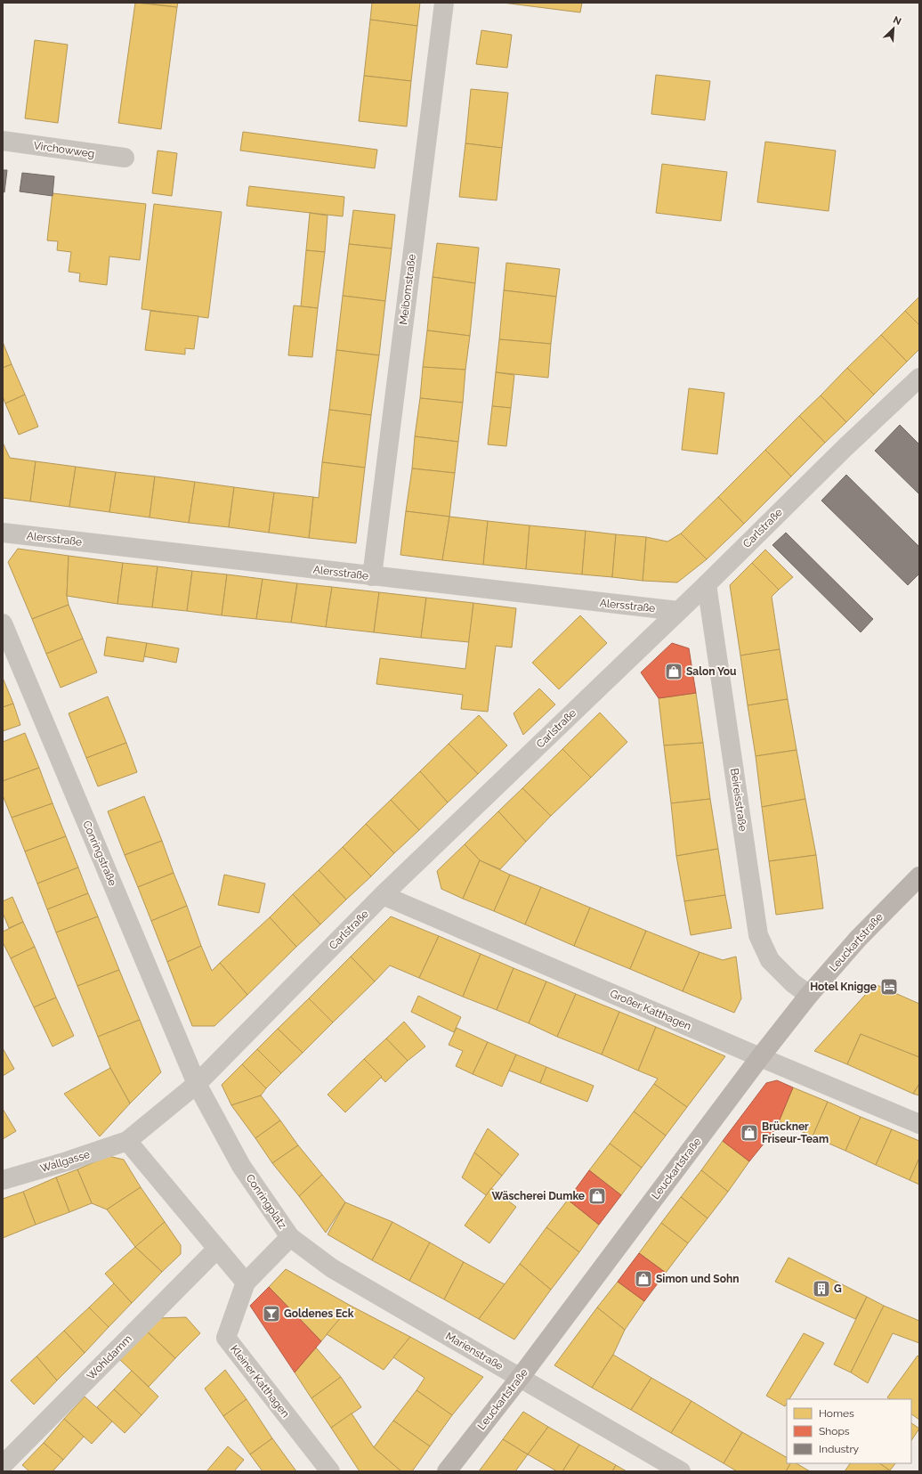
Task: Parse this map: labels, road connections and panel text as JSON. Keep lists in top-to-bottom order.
{
  "streets": {
    "main road": ["Leuckartstraße"],
    "street": [
      "Virchowweg",
      "Meibomstraße",
      "Carlstraße",
      "Alersstraße",
      "Beireisstraße",
      "Conringstraße",
      "Großer Katthagen",
      "Wallgasse",
      "Conringplatz",
      "Marienstraße",
      "Wohldamm",
      "Kleiner Katthagen"
    ]
  },
  "crossings": [
    ["Meibomstraße", "Alersstraße"],
    ["Carlstraße", "Alersstraße"],
    ["Carlstraße", "Beireisstraße"],
    ["Carlstraße", "Conringstraße"],
    ["Carlstraße", "Großer Katthagen"],
    ["Carlstraße", "Conringplatz"],
    ["Beireisstraße", "Leuckartstraße"],
    ["Conringstraße", "Conringplatz"],
    ["Leuckartstraße", "Großer Katthagen"],
    ["Leuckartstraße", "Marienstraße"],
    ["Conringplatz", "Marienstraße"],
    ["Conringplatz", "Kleiner Katthagen"]
  ],
  "places": {
    "shop": [
      "Salon You",
      "Brückner Friseur-Team",
      "Wäscherei Dumke",
      "Simon und Sohn"
    ],
    "hotel": ["Hotel Knigge"],
    "building": ["G"],
    "bar": ["Goldenes Eck"]
  },
  "legend": ["Homes", "Shops", "Industry"],
  "north": "top right"
}
